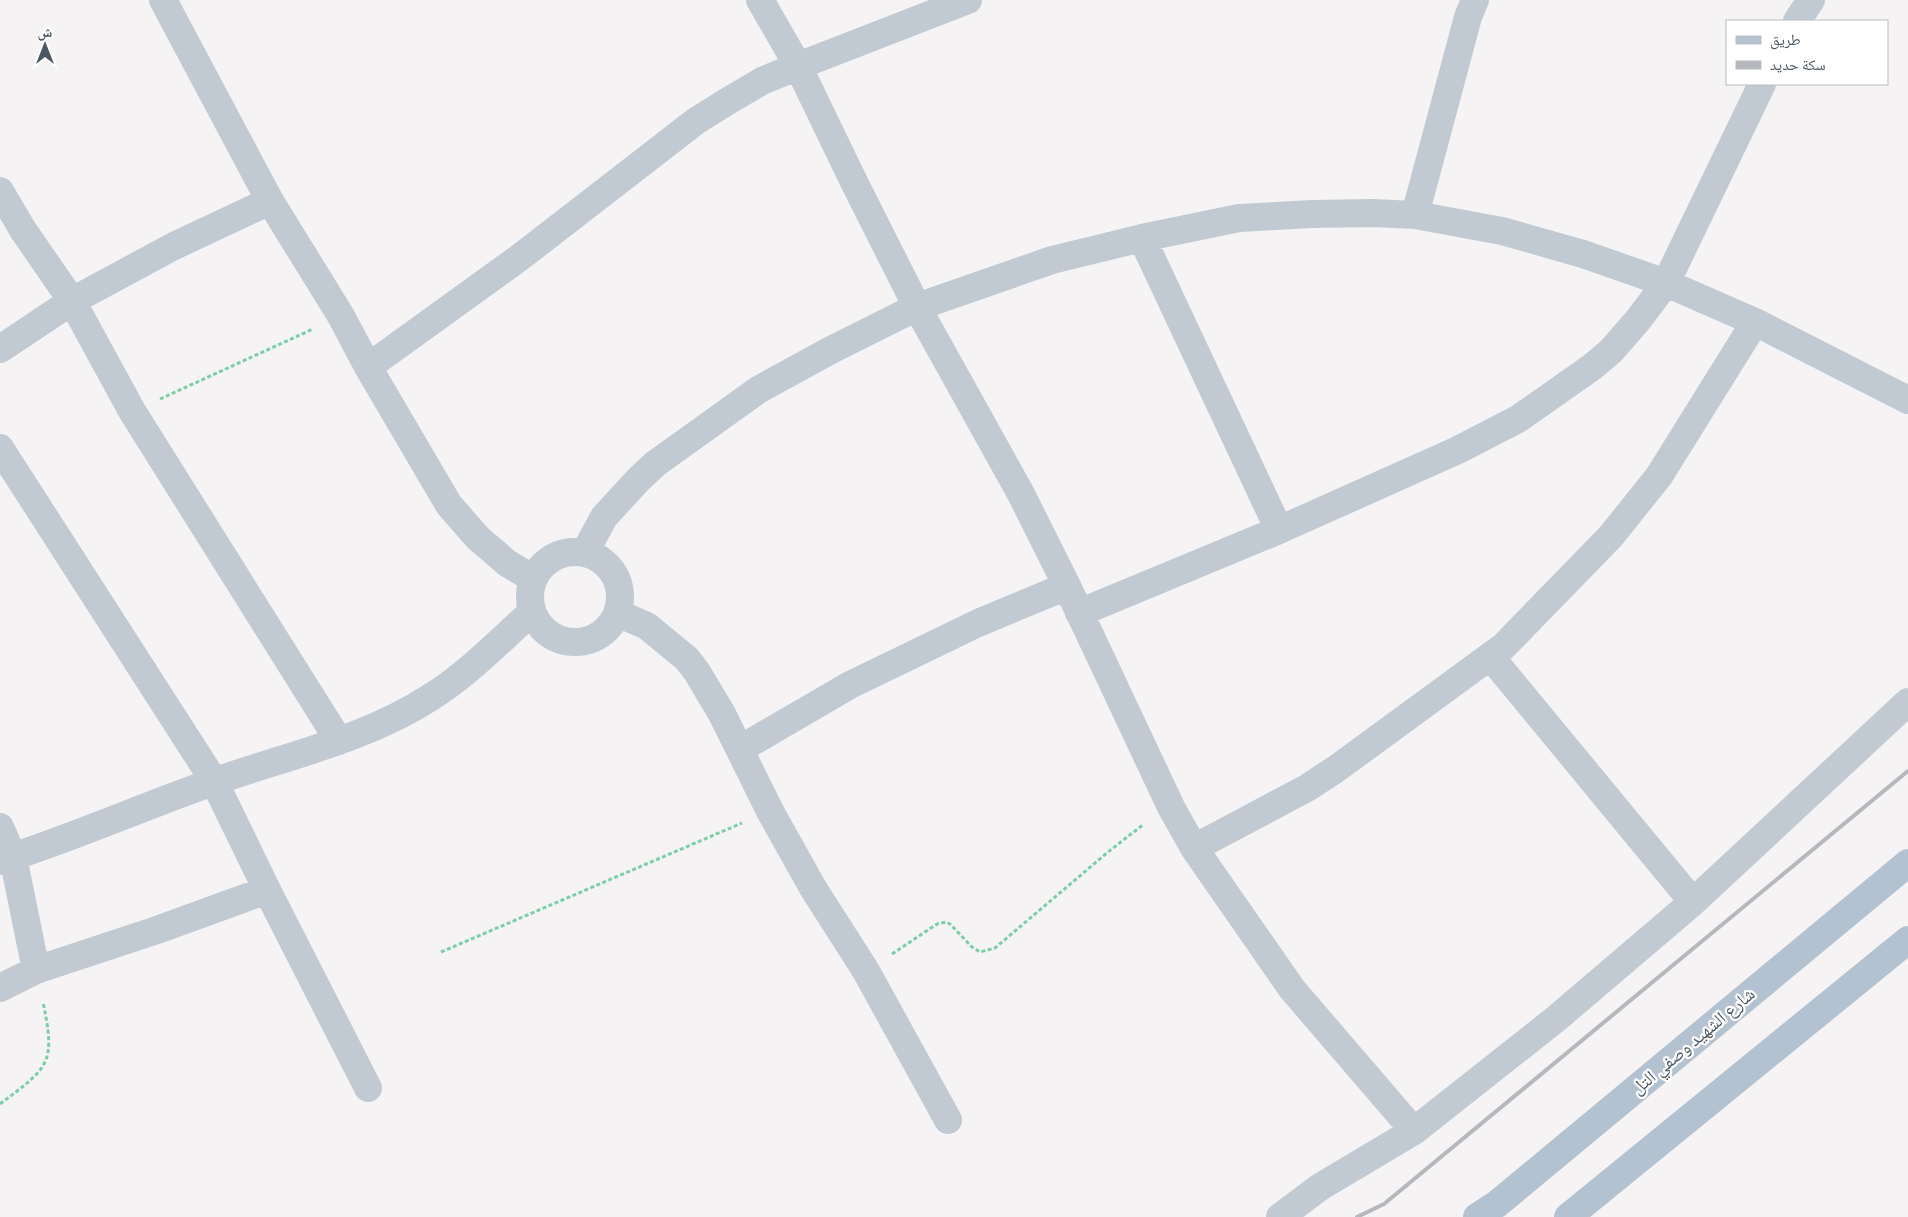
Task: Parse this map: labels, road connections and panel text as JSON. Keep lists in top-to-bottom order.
{
  "streets": {
    "main road": ["شارع الشهيد وصفي التل"]
  },
  "legend": ["طريق", "سكة حديد"],
  "north": "top"
}
